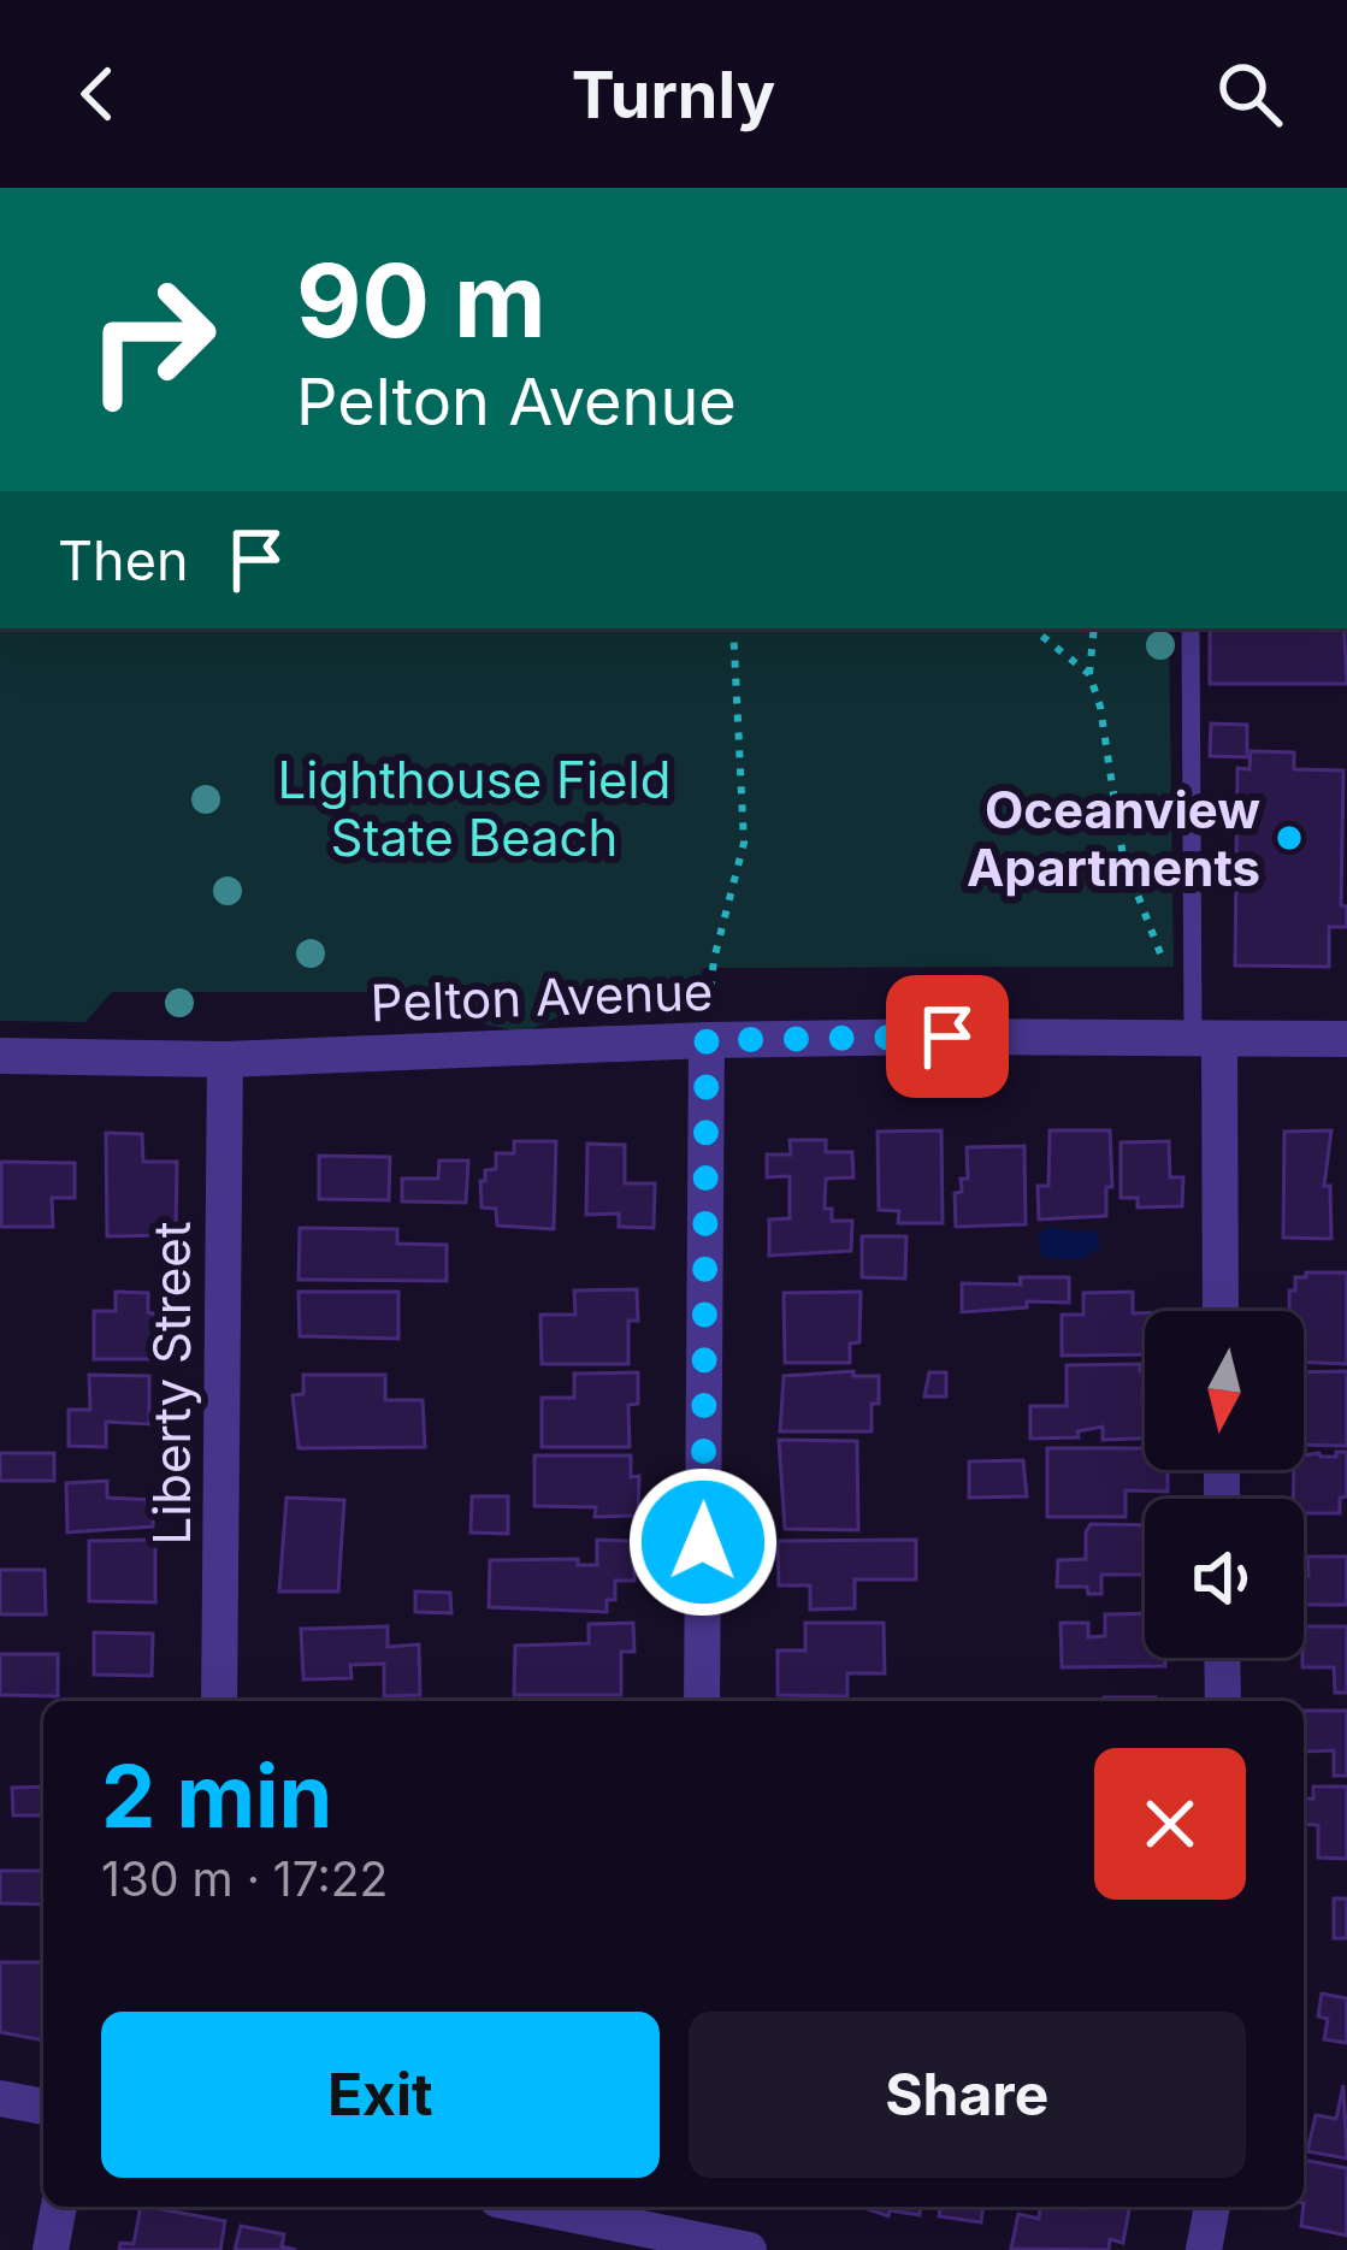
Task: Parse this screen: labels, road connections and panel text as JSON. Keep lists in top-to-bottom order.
{
  "streets": {
    "street": ["Pelton Avenue", "Liberty Street"]
  },
  "crossings": [
    ["Pelton Avenue", "Liberty Street"]
  ],
  "parks": ["Lighthouse Field State Beach"],
  "places": ["Oceanview Apartments"],
  "north": "bottom",
  "page": {
    "header": "Turnly",
    "turn": ["90 m", "Pelton Avenue"],
    "then": "Then",
    "heading": ["2 min", "130 m · 17:22"],
    "buttons": ["Exit", "Share"]
  }
}
